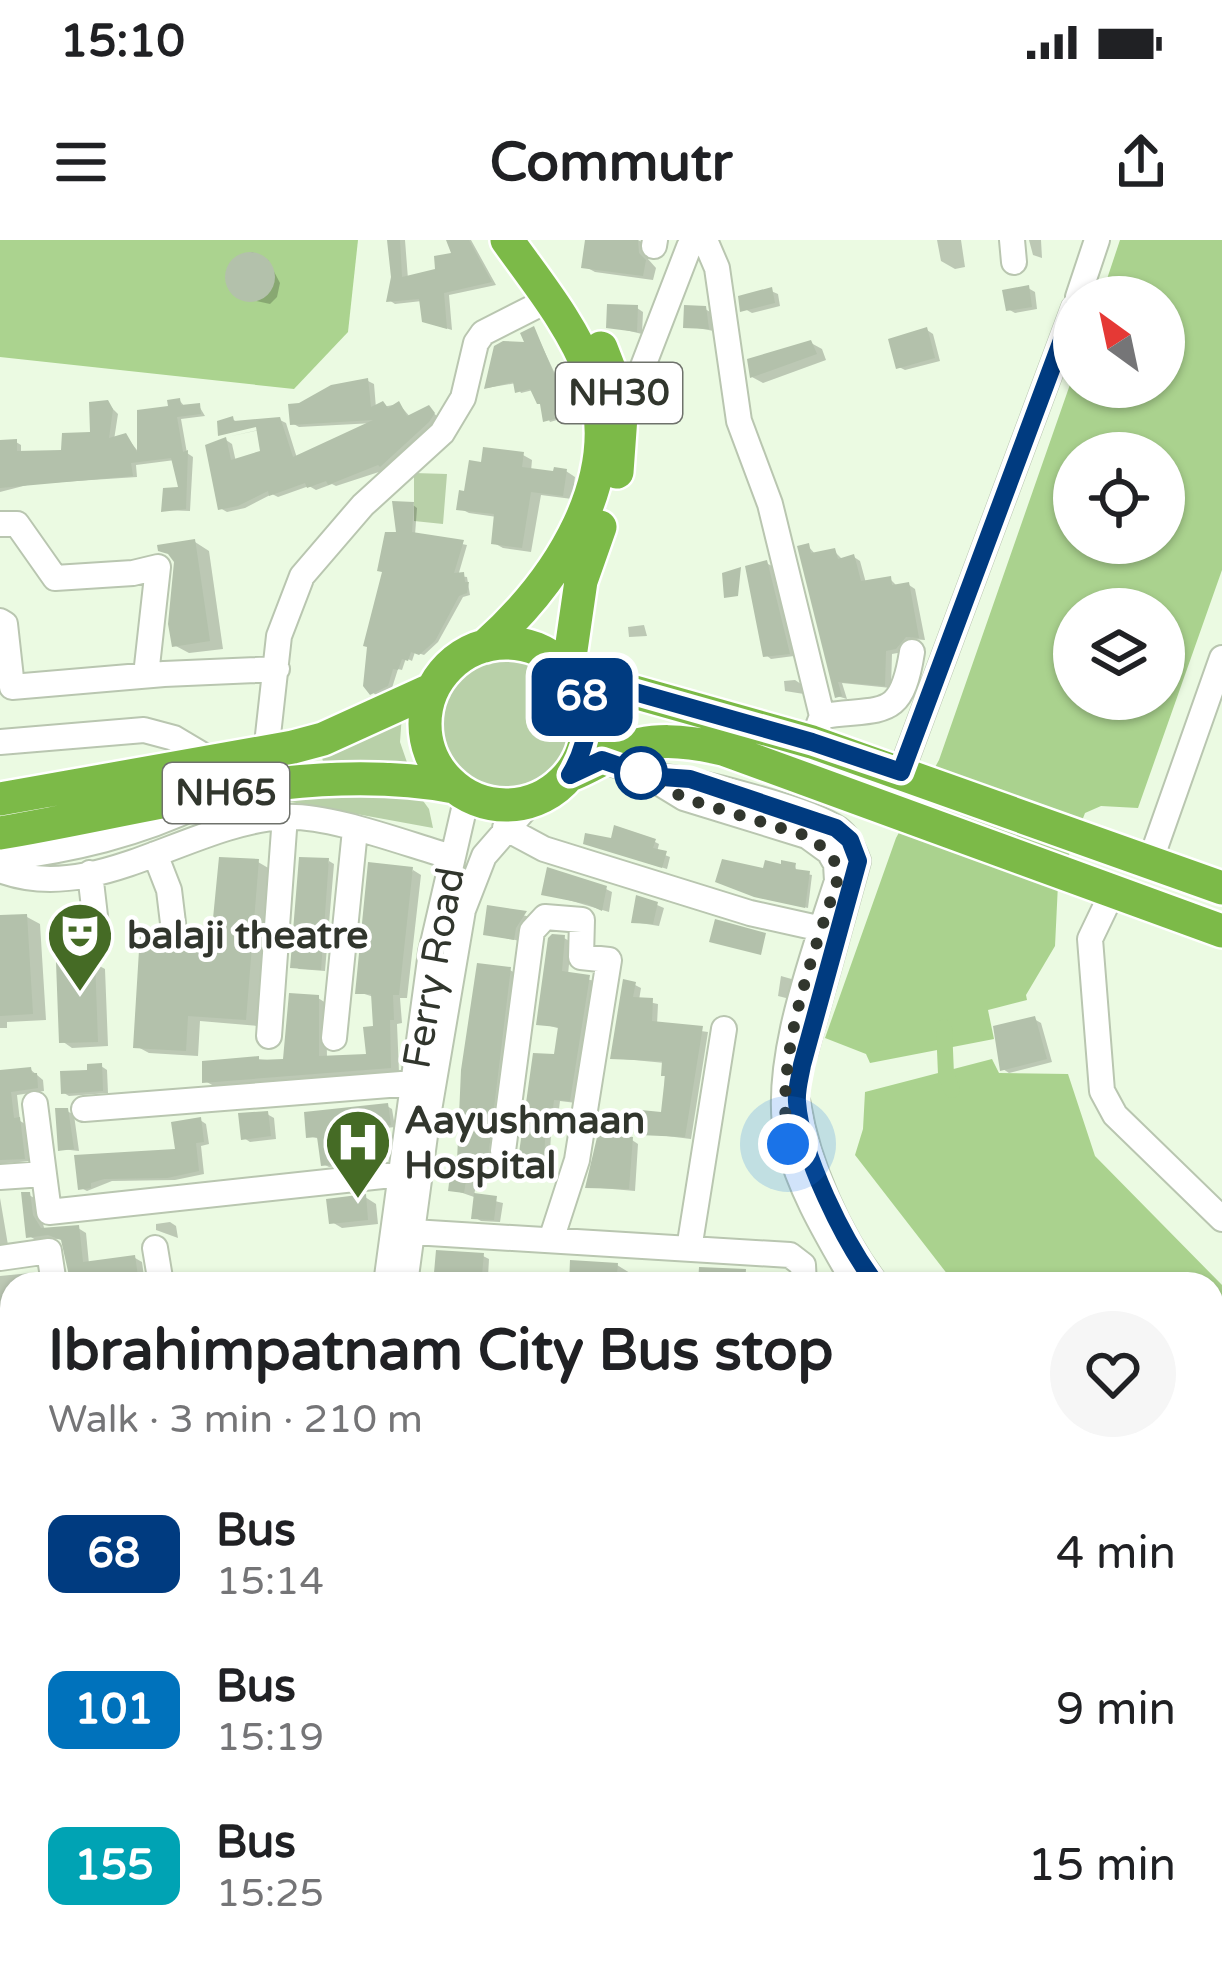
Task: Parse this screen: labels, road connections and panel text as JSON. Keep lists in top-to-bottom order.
{
  "streets": {
    "highway": ["NH30", "NH65"],
    "street": ["Ferry Road"]
  },
  "crossings": [
    ["NH30", "NH65"],
    ["NH30", "Ferry Road"],
    ["NH65", "Ferry Road"]
  ],
  "places": {
    "theatre": ["balaji theatre"],
    "hospital": ["Aayushmaan Hospital"]
  },
  "lines": ["bus line 68"],
  "north": "top left",
  "page": {
    "status": "15:10",
    "header": "Commutr",
    "on_map": "68",
    "heading": ["Ibrahimpatnam City Bus stop", "Walk · 3 min · 210 m"],
    "list": [
      {
        "mark": "68",
        "name": "Bus",
        "note": "15:14",
        "value": "4 min"
      },
      {
        "mark": "101",
        "name": "Bus",
        "note": "15:19",
        "value": "9 min"
      },
      {
        "mark": "155",
        "name": "Bus",
        "note": "15:25",
        "value": "15 min"
      }
    ]
  }
}
